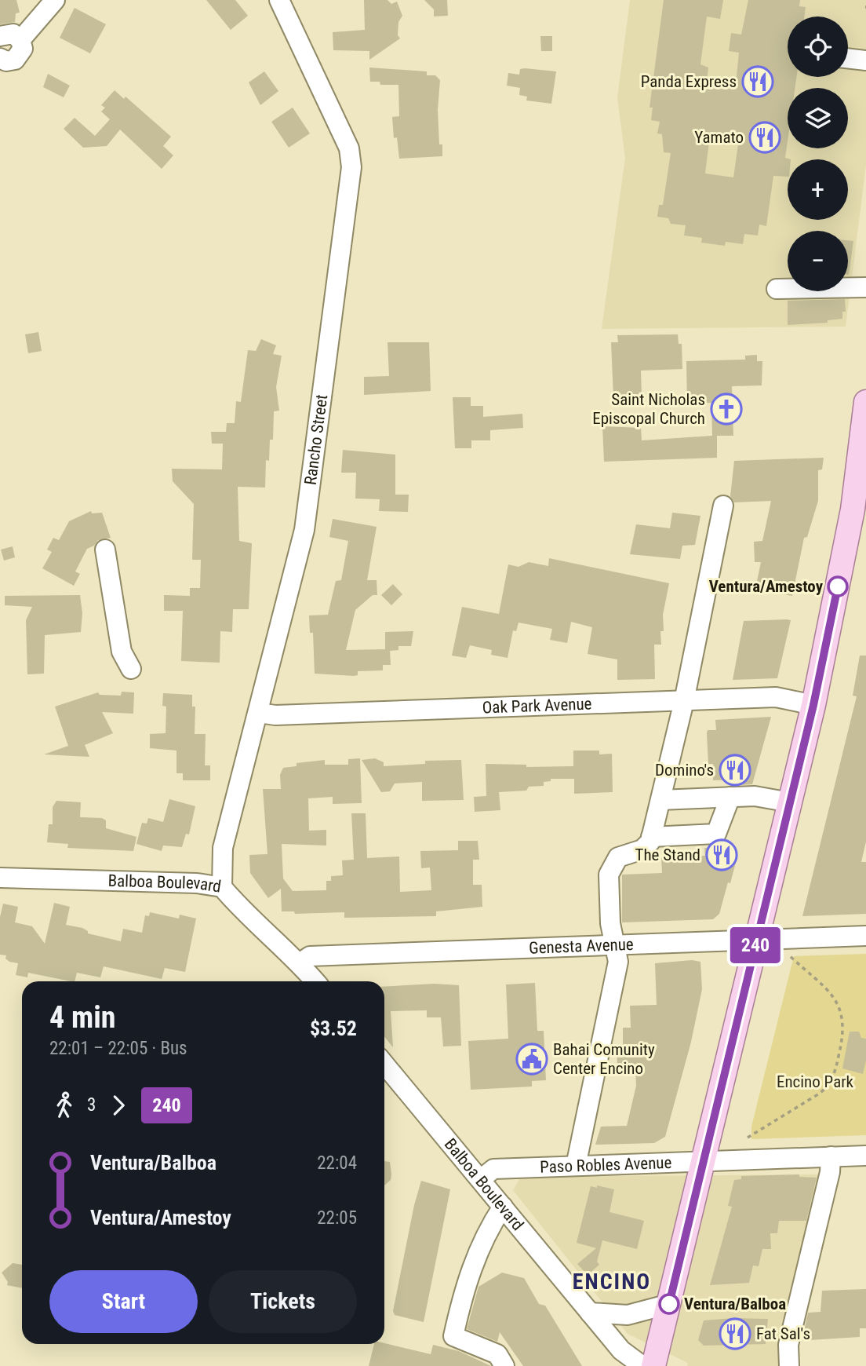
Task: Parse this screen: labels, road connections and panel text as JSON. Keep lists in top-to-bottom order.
{
  "streets": {
    "street": [
      "Rancho Street",
      "Oak Park Avenue",
      "Balboa Boulevard",
      "Genesta Avenue",
      "Paso Robles Avenue"
    ]
  },
  "crossings": [
    ["Rancho Street", "Oak Park Avenue"],
    ["Rancho Street", "Balboa Boulevard"],
    ["Balboa Boulevard", "Genesta Avenue"],
    ["Balboa Boulevard", "Paso Robles Avenue"]
  ],
  "districts": ["ENCINO"],
  "parks": ["Encino Park"],
  "places": {
    "restaurant": [
      "Panda Express",
      "Yamato",
      "Domino's",
      "The Stand",
      "Fat Sal's"
    ],
    "church": ["Saint Nicholas Episcopal Church"],
    "other": ["Ventura/Amestoy", "Ventura/Balboa"],
    "public building": ["Bahai Comunity Center Encino"]
  },
  "lines": ["bus line 240"],
  "page": {
    "on_map": "240",
    "map_buttons": ["+", "−"],
    "heading": ["4 min", "22:01 – 22:05 · Bus", "$3.52"],
    "legs": ["3", "240"],
    "list": [
      {
        "name": "Ventura/Balboa",
        "value": "22:04"
      },
      {
        "name": "Ventura/Amestoy",
        "value": "22:05"
      }
    ],
    "buttons": ["Start", "Tickets"]
  }
}
